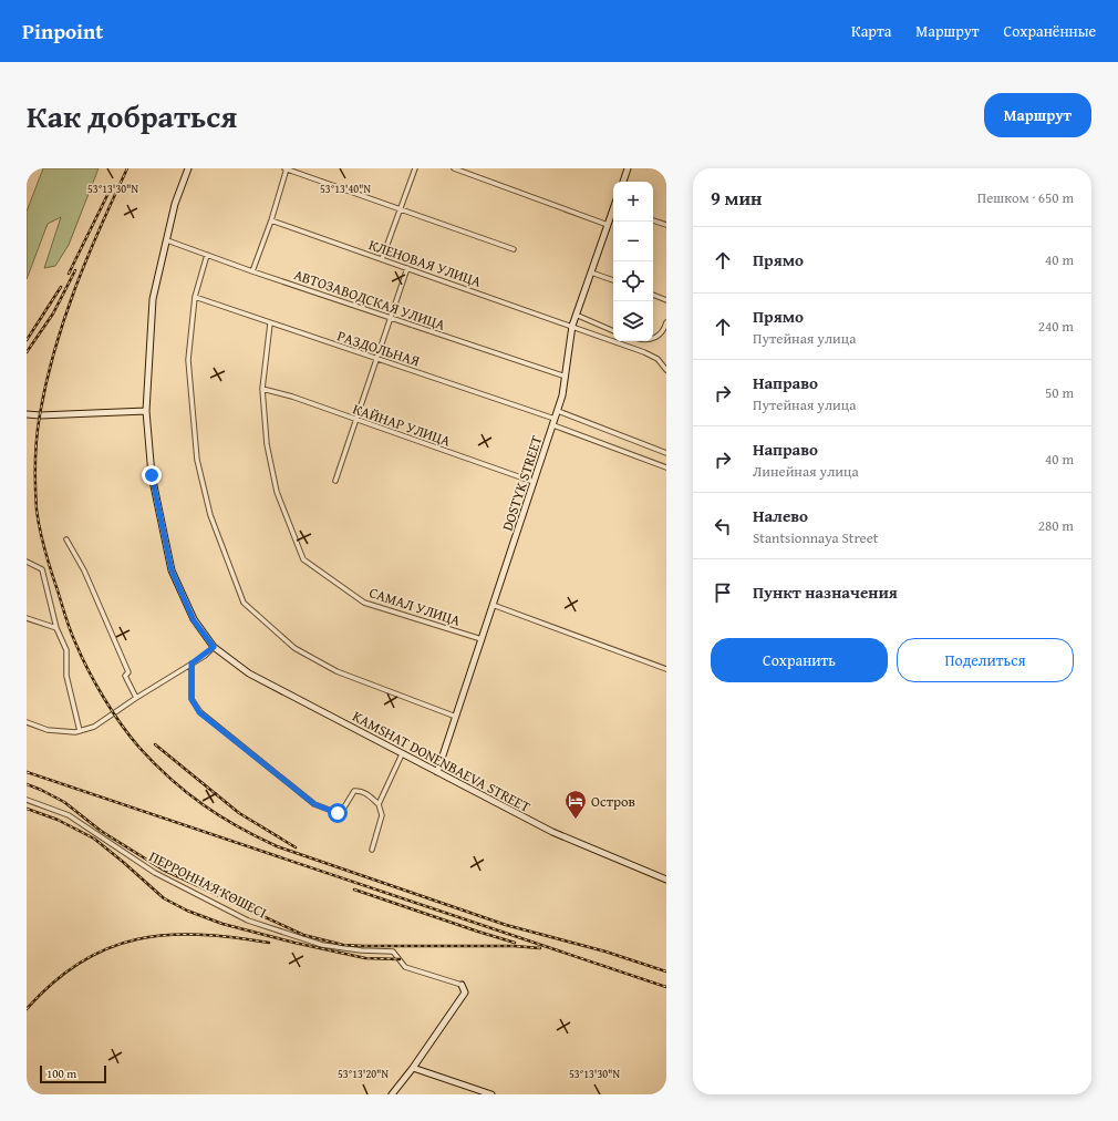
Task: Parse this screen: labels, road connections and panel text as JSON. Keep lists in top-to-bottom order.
{
  "streets": {
    "street": [
      "КЛЕНОВАЯ УЛИЦА",
      "АВТОЗАВОДСКАЯ УЛИЦА",
      "РАЗДОЛЬНАЯ",
      "КАЙНАР УЛИЦА",
      "DOSTYK STREET",
      "САМАЛ УЛИЦА",
      "KAMSHAT DONENBAEVA STREET",
      "ПЕРРОННАЯ КӨШЕСІ"
    ]
  },
  "crossings": [
    ["КЛЕНОВАЯ УЛИЦА", "DOSTYK STREET"],
    ["АВТОЗАВОДСКАЯ УЛИЦА", "DOSTYK STREET"],
    ["АВТОЗАВОДСКАЯ УЛИЦА", "KAMSHAT DONENBAEVA STREET"],
    ["РАЗДОЛЬНАЯ", "DOSTYK STREET"],
    ["РАЗДОЛЬНАЯ", "САМАЛ УЛИЦА"],
    ["КАЙНАР УЛИЦА", "DOSTYK STREET"],
    ["КАЙНАР УЛИЦА", "САМАЛ УЛИЦА"],
    ["DOSTYK STREET", "САМАЛ УЛИЦА"],
    ["DOSTYK STREET", "KAMSHAT DONENBAEVA STREET"]
  ],
  "places": {
    "hotel": ["Остров"]
  },
  "scale_bar": "100 m",
  "page": {
    "header": "Pinpoint",
    "nav": ["Карта", "Маршрут", "Сохранённые"],
    "title": "Как добраться",
    "buttons": [
      "Маршрут",
      ["Сохранить", "Поделиться"]
    ],
    "heading": ["9 мин", "Пешком · 650 m"],
    "map_buttons": ["+", "−"],
    "list": [
      ["Прямо", "40 m"],
      ["Прямо", "Путейная улица", "240 m"],
      ["Направо", "Путейная улица", "50 m"],
      ["Направо", "Линейная улица", "40 m"],
      ["Налево", "Stantsionnaya Street", "280 m"],
      "Пункт назначения"
    ],
    "scale": "100 m"
  },
  "coordinates": ["53°13'30\"N", "53°13'40\"N", "53°13'20\"N"]
}
